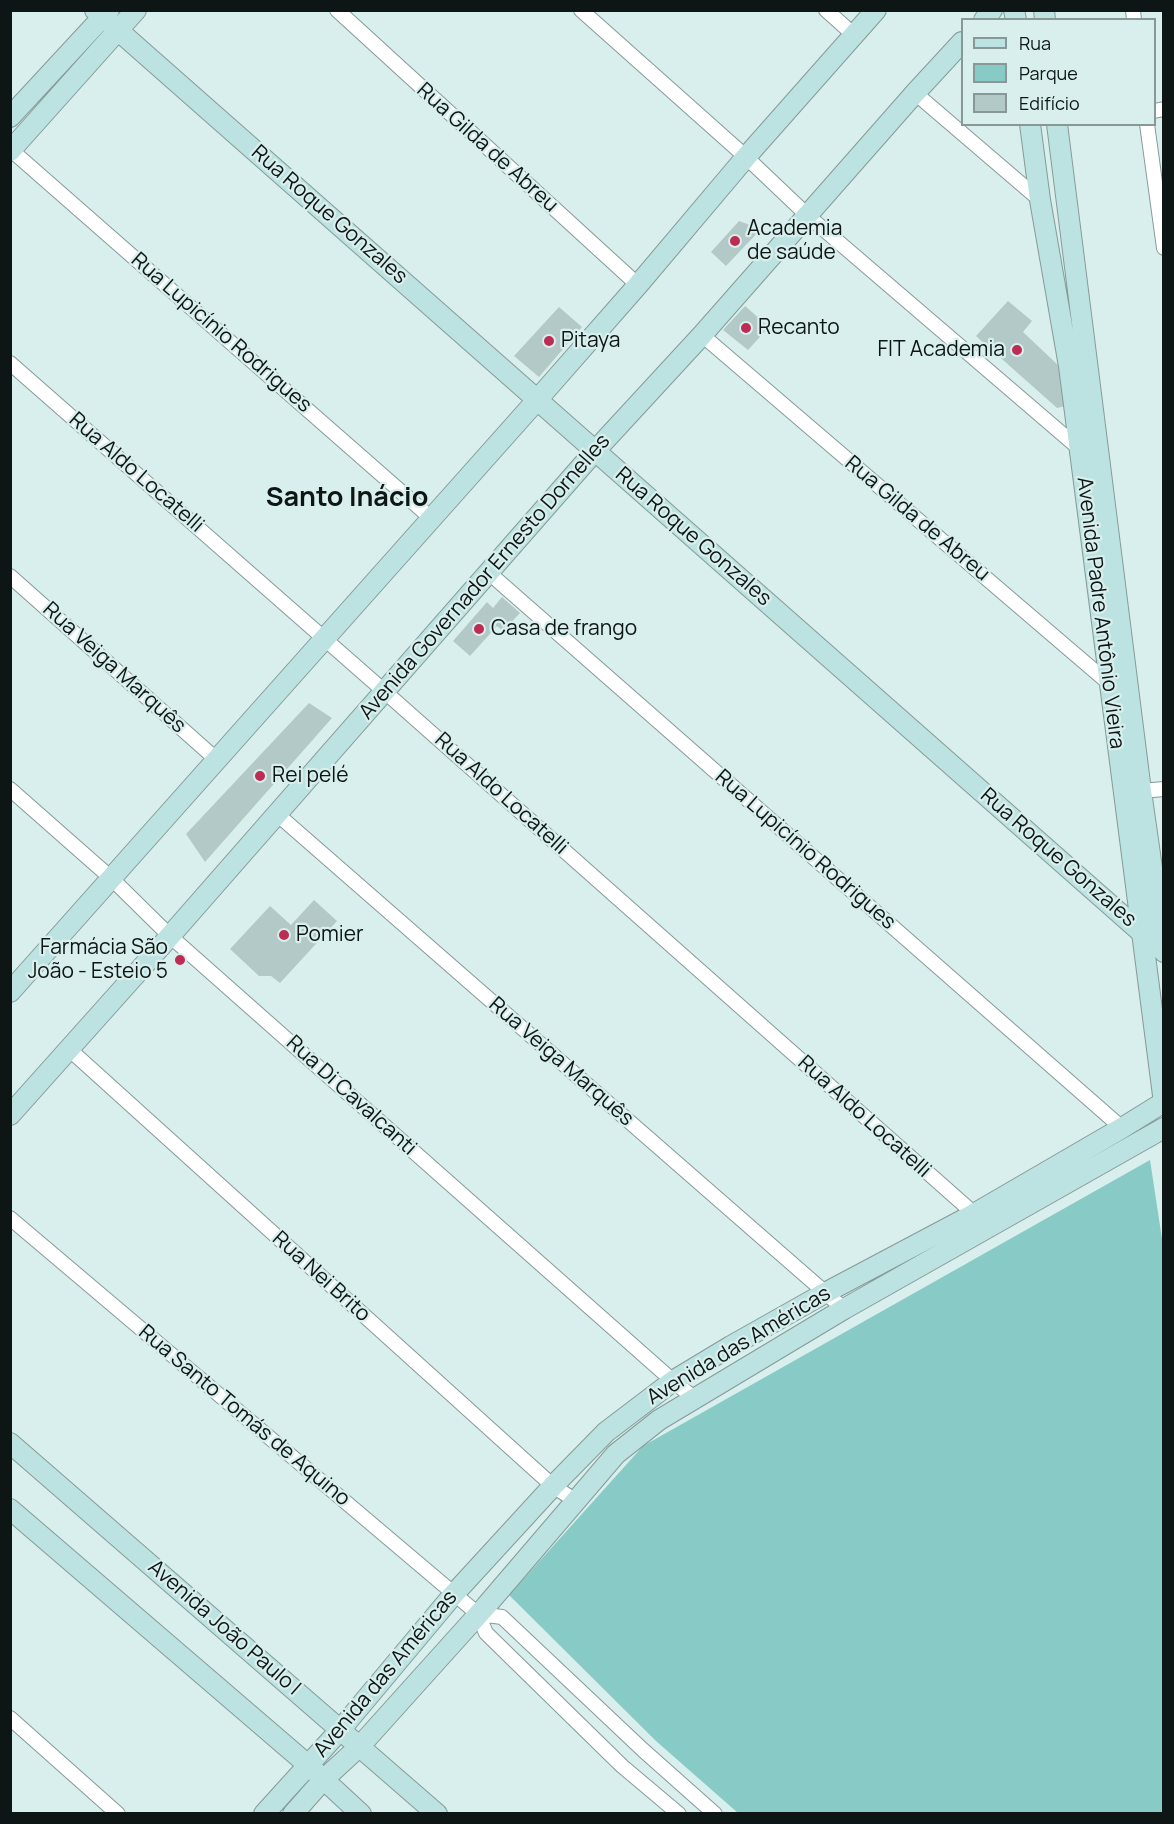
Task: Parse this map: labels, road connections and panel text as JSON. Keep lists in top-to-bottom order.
{
  "streets": {
    "main road": [
      "Rua Roque Gonzales",
      "Avenida Governador Ernesto Dornelles",
      "Avenida Padre Antônio Vieira",
      "Avenida das Américas",
      "Avenida João Paulo I"
    ],
    "street": [
      "Rua Gilda de Abreu",
      "Rua Lupicínio Rodrigues",
      "Rua Aldo Locatelli",
      "Rua Veiga Marquês",
      "Rua Di Cavalcanti",
      "Rua Nei Brito",
      "Rua Santo Tomás de Aquino"
    ]
  },
  "crossings": [
    ["Rua Gilda de Abreu", "Avenida Governador Ernesto Dornelles"],
    ["Rua Gilda de Abreu", "Avenida Padre Antônio Vieira"],
    ["Rua Roque Gonzales", "Avenida Governador Ernesto Dornelles"],
    ["Rua Roque Gonzales", "Avenida Padre Antônio Vieira"],
    ["Rua Lupicínio Rodrigues", "Avenida Governador Ernesto Dornelles"],
    ["Rua Lupicínio Rodrigues", "Avenida das Américas"],
    ["Rua Aldo Locatelli", "Avenida Governador Ernesto Dornelles"],
    ["Rua Aldo Locatelli", "Avenida das Américas"],
    ["Avenida Governador Ernesto Dornelles", "Rua Veiga Marquês"],
    ["Avenida Governador Ernesto Dornelles", "Rua Di Cavalcanti"],
    ["Avenida Governador Ernesto Dornelles", "Rua Nei Brito"],
    ["Avenida Padre Antônio Vieira", "Avenida das Américas"],
    ["Rua Veiga Marquês", "Avenida das Américas"],
    ["Rua Di Cavalcanti", "Avenida das Américas"],
    ["Rua Nei Brito", "Avenida das Américas"],
    ["Avenida das Américas", "Rua Santo Tomás de Aquino"],
    ["Avenida das Américas", "Avenida João Paulo I"]
  ],
  "districts": ["Santo Inácio"],
  "places": [
    "Academia de saúde",
    "Recanto",
    "Pitaya",
    "FIT Academia",
    "Casa de frango",
    "Rei pelé",
    "Pomier",
    "Farmácia São João - Esteio 5"
  ],
  "legend": ["Rua", "Parque", "Edifício"]
}
